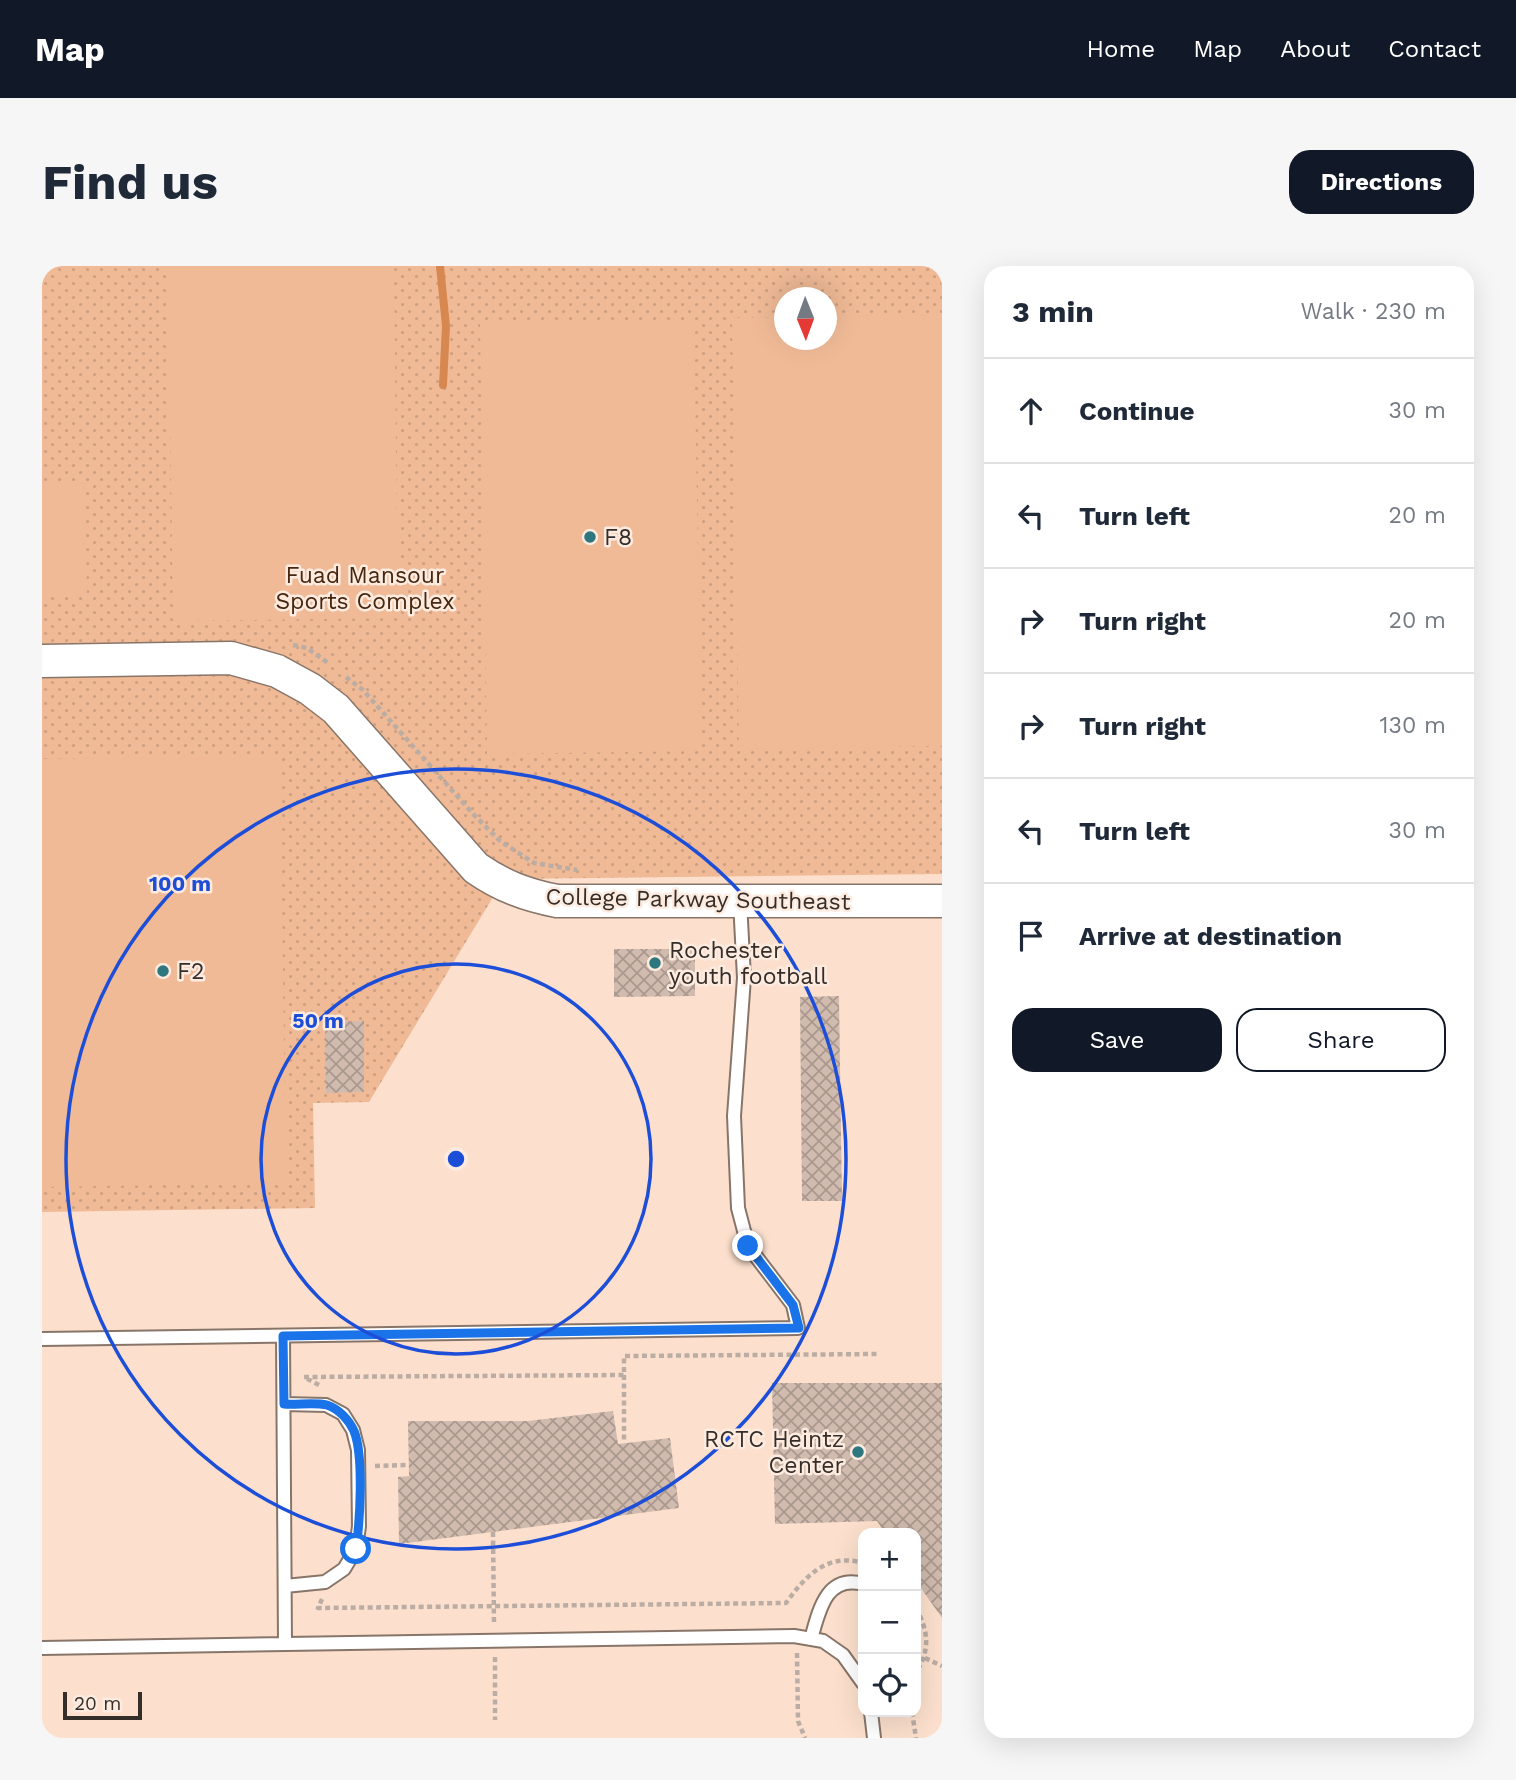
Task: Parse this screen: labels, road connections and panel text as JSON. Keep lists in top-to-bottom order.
{
  "streets": {
    "street": ["College Parkway Southeast"]
  },
  "parks": ["Fuad Mansour Sports Complex"],
  "places": [
    "F8",
    "Rochester youth football",
    "F2",
    "RCTC Heintz Center"
  ],
  "scale_bar": "20 m",
  "north": "bottom",
  "page": {
    "header": "Map",
    "nav": [
      "Home",
      "Map",
      "About",
      "Contact"
    ],
    "buttons": [
      "Directions",
      ["Save", "Share"]
    ],
    "title": "Find us",
    "heading": ["3 min", "Walk · 230 m"],
    "list": [
      ["Continue", "30 m"],
      ["Turn left", "20 m"],
      ["Turn right", "20 m"],
      ["Turn right", "130 m"],
      ["Turn left", "30 m"],
      "Arrive at destination"
    ],
    "map_buttons": ["+", "−"],
    "scale": "20 m"
  },
  "rings": ["100 m", "50 m"]
}
